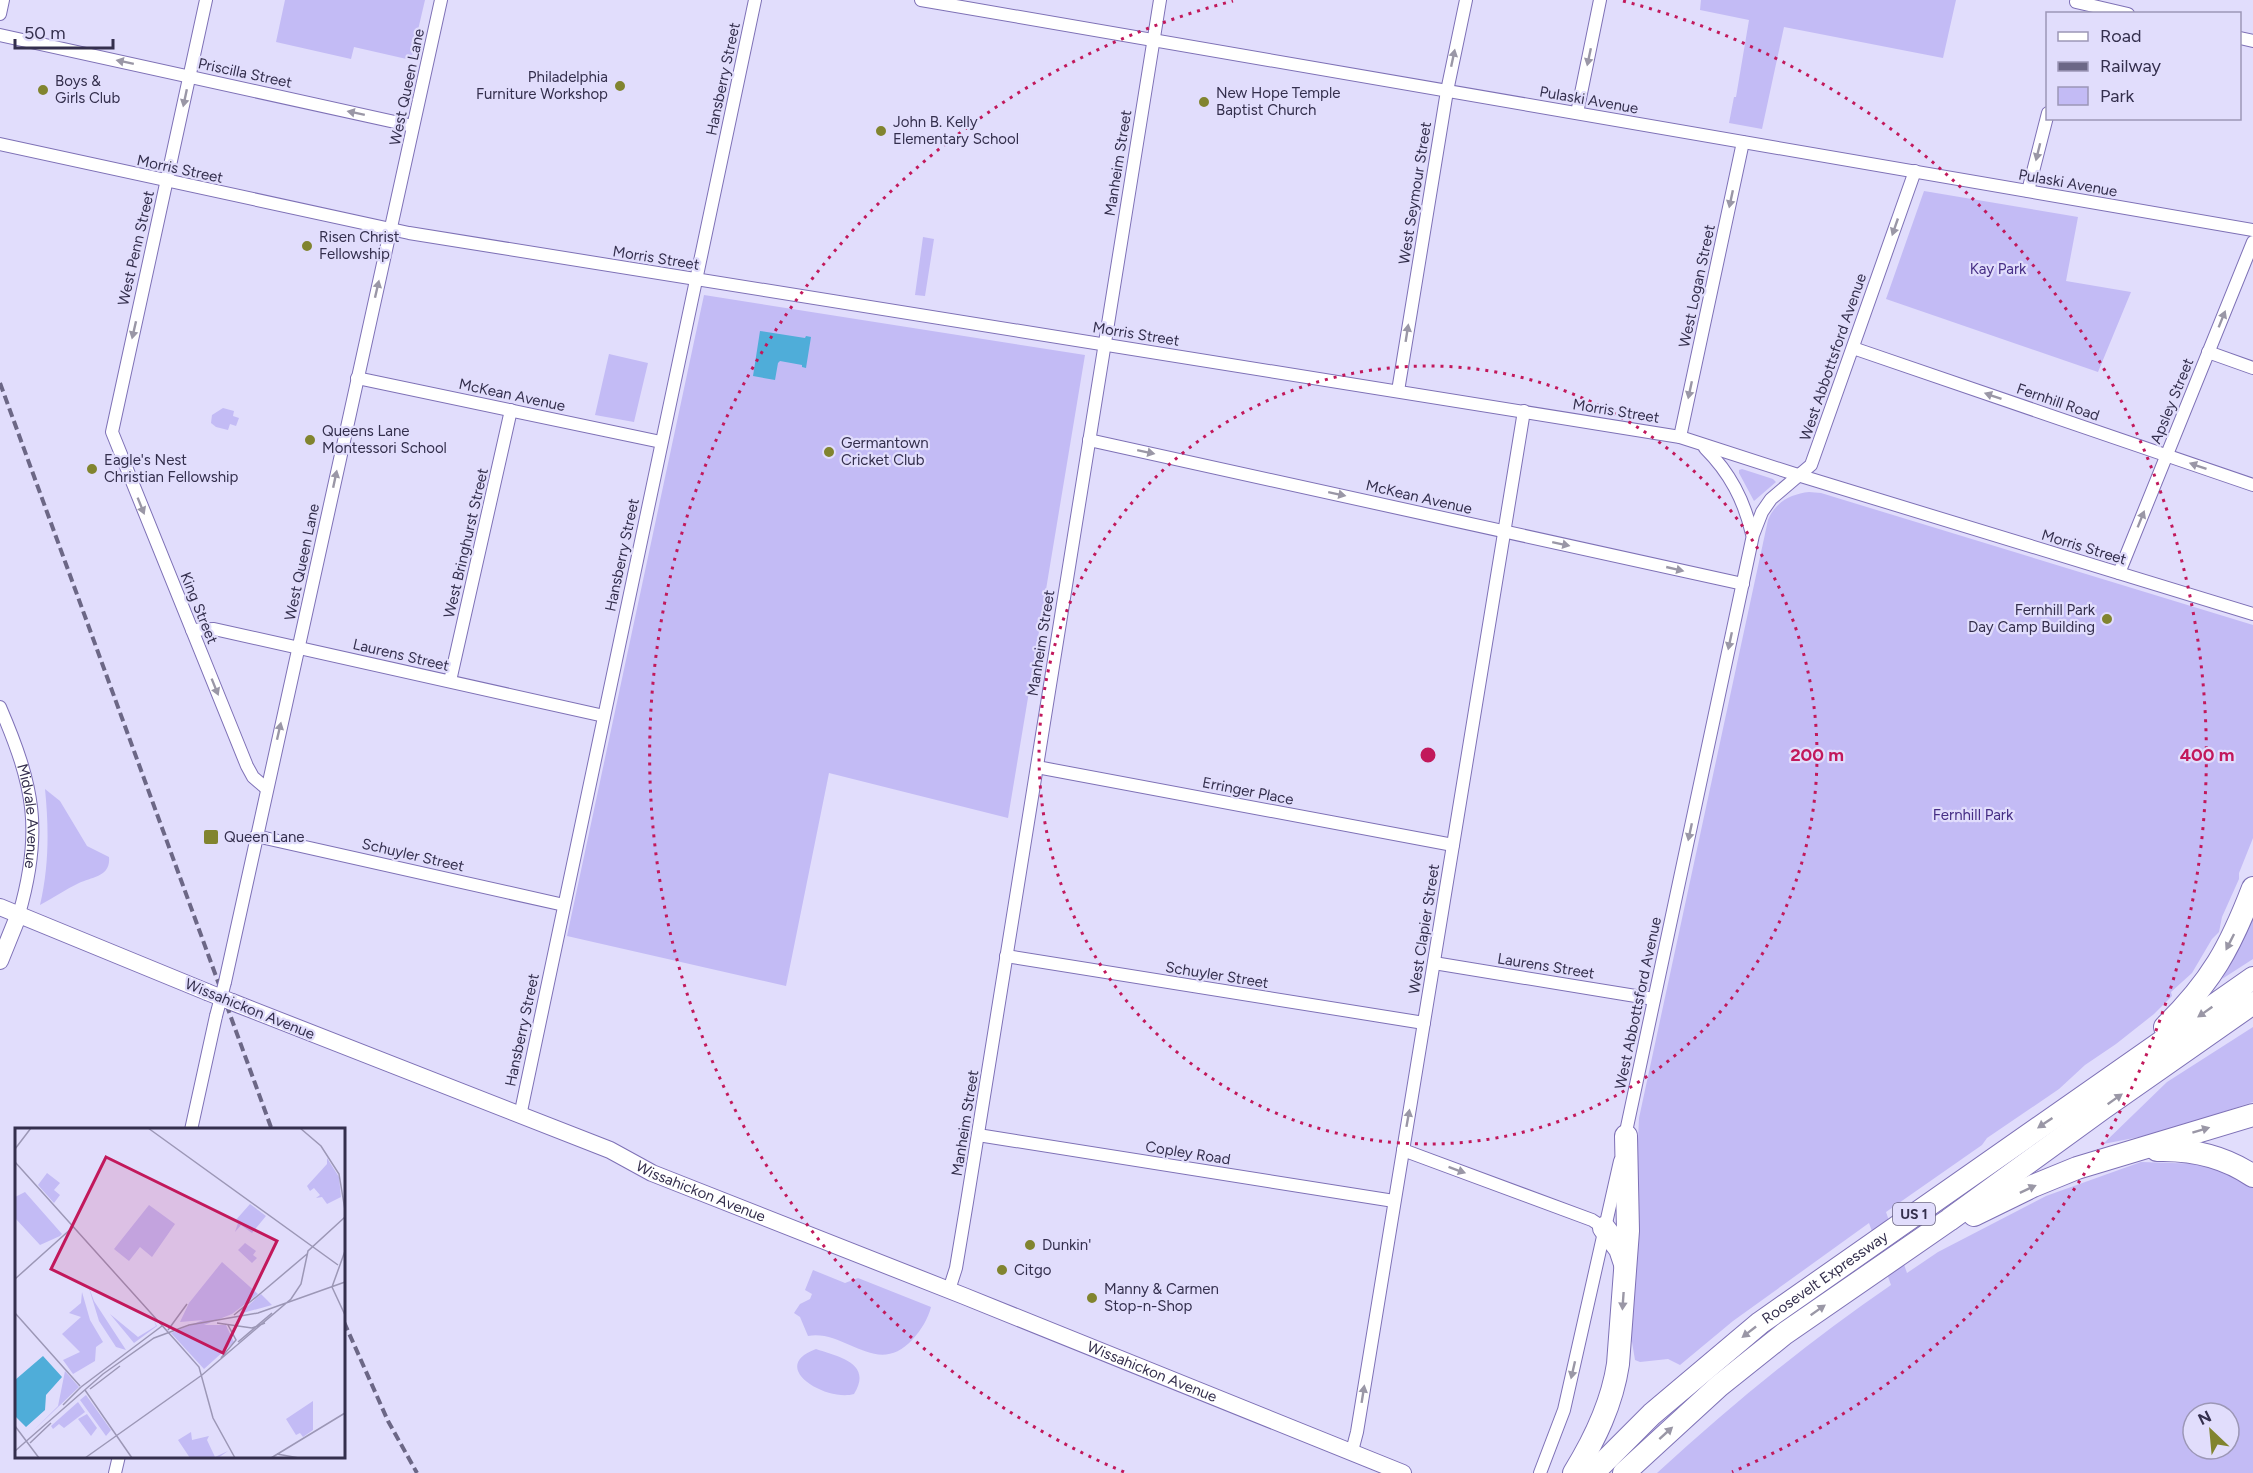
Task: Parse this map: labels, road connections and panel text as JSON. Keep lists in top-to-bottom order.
{
  "streets": {
    "highway": ["US 1", "Roosevelt Expressway"],
    "street": [
      "Priscilla Street",
      "Hansberry Street",
      "West Queen Lane",
      "Pulaski Avenue",
      "Manheim Street",
      "Morris Street",
      "West Seymour Street",
      "West Penn Street",
      "West Logan Street",
      "West Abbottsford Avenue",
      "McKean Avenue",
      "Apsley Street",
      "Fernhill Road",
      "West Bringhurst Street",
      "King Street",
      "Laurens Street",
      "Erringer Place",
      "Midvale Avenue",
      "Schuyler Street",
      "West Clapier Street",
      "Wissahickon Avenue",
      "Copley Road"
    ]
  },
  "crossings": [
    ["Priscilla Street", "West Queen Lane"],
    ["Priscilla Street", "West Penn Street"],
    ["Hansberry Street", "Morris Street"],
    ["Hansberry Street", "McKean Avenue"],
    ["Hansberry Street", "Laurens Street"],
    ["Hansberry Street", "Schuyler Street"],
    ["Hansberry Street", "Wissahickon Avenue"],
    ["West Queen Lane", "Morris Street"],
    ["West Queen Lane", "McKean Avenue"],
    ["West Queen Lane", "King Street"],
    ["West Queen Lane", "Laurens Street"],
    ["West Queen Lane", "Schuyler Street"],
    ["West Queen Lane", "Wissahickon Avenue"],
    ["Pulaski Avenue", "Manheim Street"],
    ["Pulaski Avenue", "West Seymour Street"],
    ["Pulaski Avenue", "West Logan Street"],
    ["Pulaski Avenue", "West Abbottsford Avenue"],
    ["Manheim Street", "Morris Street"],
    ["Manheim Street", "McKean Avenue"],
    ["Manheim Street", "Erringer Place"],
    ["Manheim Street", "Schuyler Street"],
    ["Manheim Street", "Wissahickon Avenue"],
    ["Manheim Street", "Copley Road"],
    ["Morris Street", "West Seymour Street"],
    ["Morris Street", "West Penn Street"],
    ["Morris Street", "West Logan Street"],
    ["Morris Street", "West Abbottsford Avenue"],
    ["Morris Street", "Apsley Street"],
    ["Morris Street", "West Clapier Street"],
    ["West Penn Street", "King Street"],
    ["West Abbottsford Avenue", "McKean Avenue"],
    ["West Abbottsford Avenue", "Fernhill Road"],
    ["West Abbottsford Avenue", "Laurens Street"],
    ["McKean Avenue", "West Bringhurst Street"],
    ["McKean Avenue", "West Clapier Street"],
    ["Apsley Street", "Fernhill Road"],
    ["West Bringhurst Street", "Laurens Street"],
    ["King Street", "Laurens Street"],
    ["Laurens Street", "West Clapier Street"],
    ["Erringer Place", "West Clapier Street"],
    ["Midvale Avenue", "Wissahickon Avenue"],
    ["Schuyler Street", "West Clapier Street"],
    ["West Clapier Street", "Wissahickon Avenue"],
    ["West Clapier Street", "Copley Road"]
  ],
  "one_way": [
    "Priscilla Street",
    "West Queen Lane",
    "West Seymour Street",
    "West Penn Street",
    "West Logan Street",
    "West Abbottsford Avenue",
    "McKean Avenue",
    "Apsley Street",
    "Fernhill Road",
    "King Street",
    "West Clapier Street"
  ],
  "parks": ["Kay Park", "Fernhill Park"],
  "places": {
    "other": [
      "Philadelphia Furniture Workshop",
      "Boys & Girls Club",
      "New Hope Temple Baptist Church",
      "John B. Kelly Elementary School",
      "Risen Christ Fellowship",
      "Queens Lane Montessori School",
      "Germantown Cricket Club",
      "Eagle's Nest Christian Fellowship",
      "Fernhill Park Day Camp Building",
      "Dunkin'",
      "Citgo",
      "Manny & Carmen Stop-n-Shop"
    ],
    "transit": ["Queen Lane"]
  },
  "legend": ["Road", "Railway", "Park"],
  "scale_bar": "50 m",
  "north": "top left",
  "rings": ["200 m", "400 m"]
}
